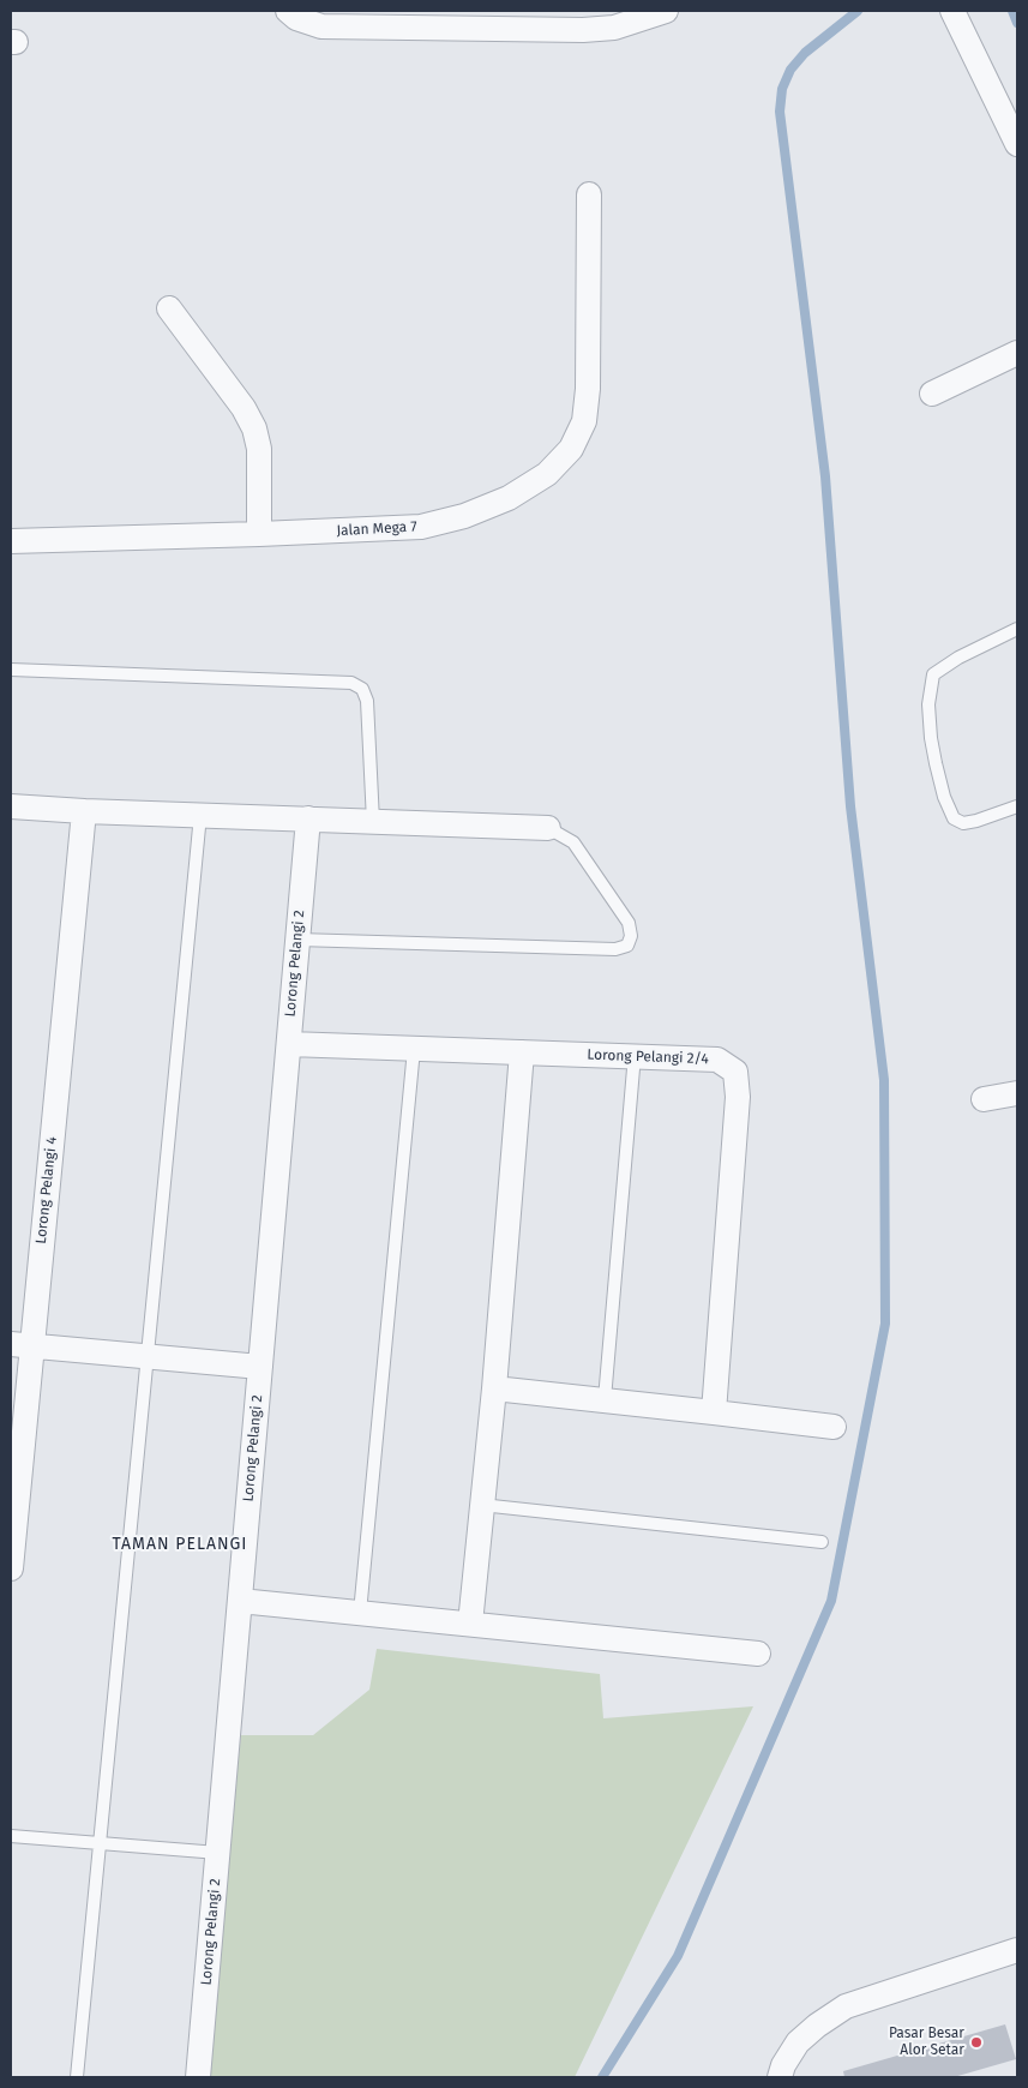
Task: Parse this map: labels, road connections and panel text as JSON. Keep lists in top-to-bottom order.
{
  "streets": {
    "street": [
      "Jalan Mega 7",
      "Lorong Pelangi 2",
      "Lorong Pelangi 2/4",
      "Lorong Pelangi 4"
    ]
  },
  "crossings": [
    ["Lorong Pelangi 2", "Lorong Pelangi 2/4"]
  ],
  "districts": ["TAMAN PELANGI"],
  "places": ["Pasar Besar Alor Setar"]
}
